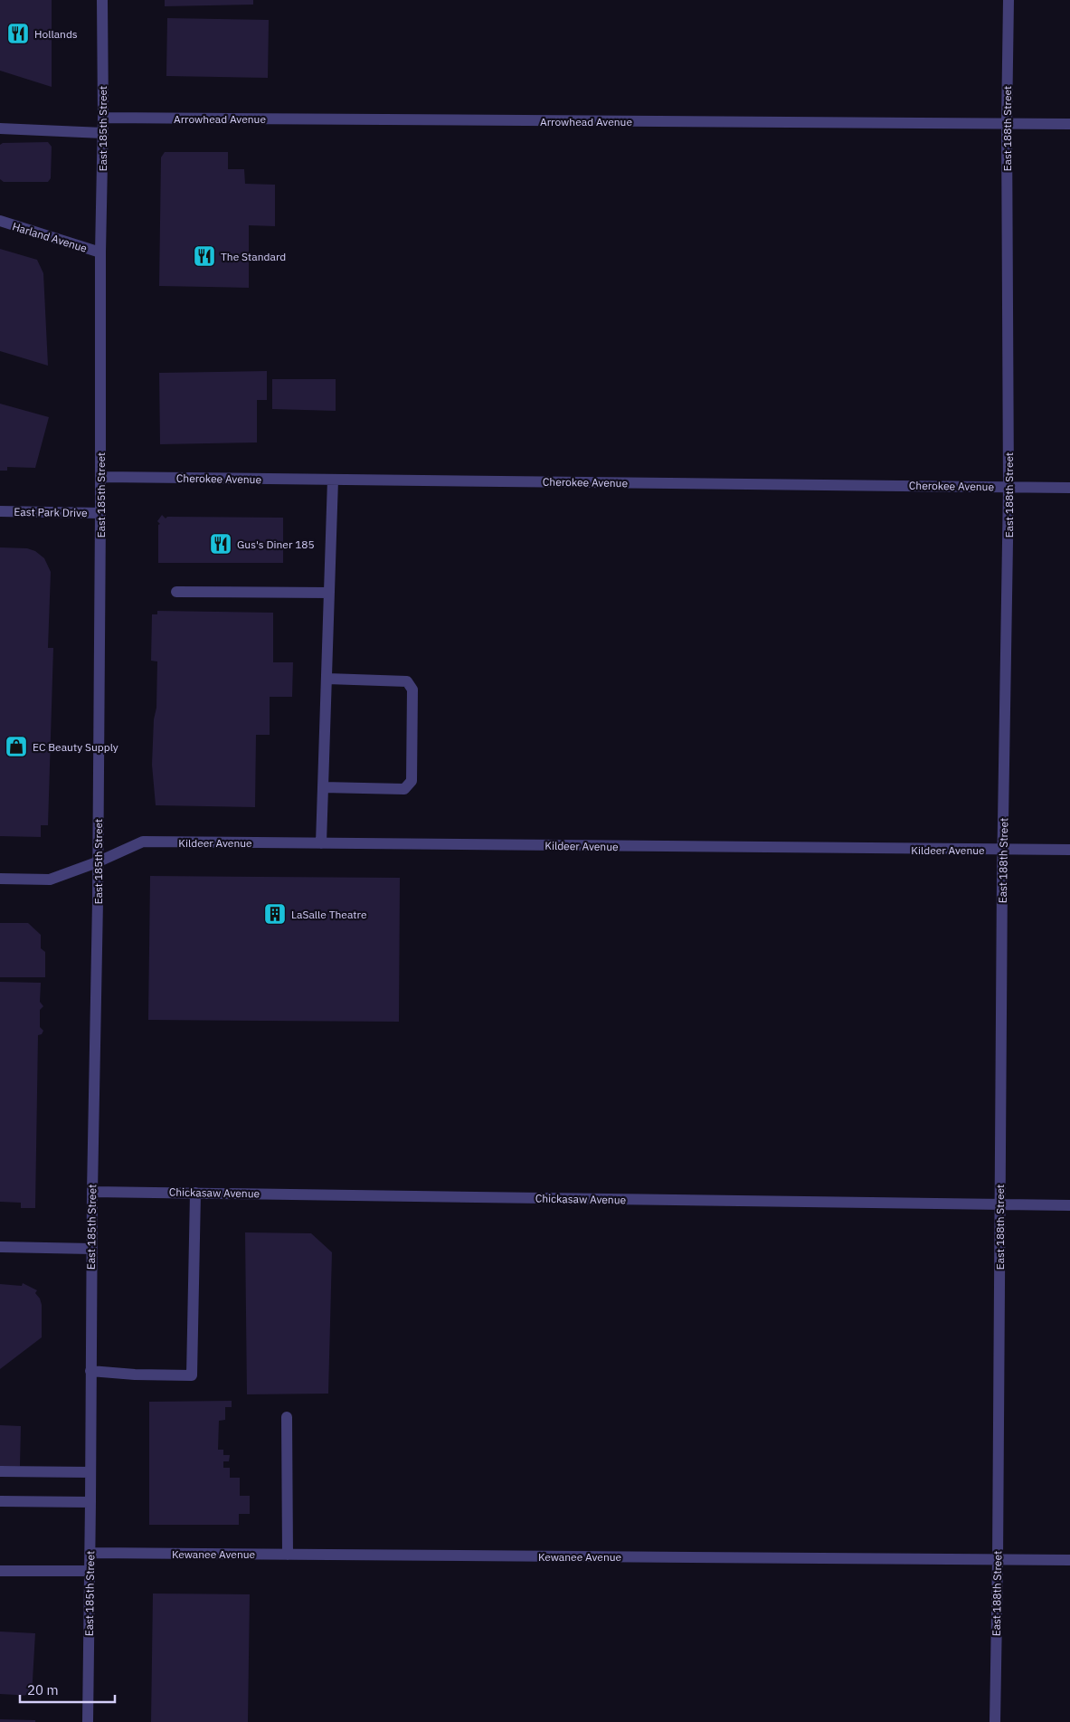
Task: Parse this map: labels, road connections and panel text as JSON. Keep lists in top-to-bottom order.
{
  "streets": {
    "street": [
      "Arrowhead Avenue",
      "East 185th Street",
      "East 188th Street",
      "Harland Avenue",
      "Cherokee Avenue",
      "East Park Drive",
      "Kildeer Avenue",
      "Chickasaw Avenue",
      "Kewanee Avenue"
    ]
  },
  "crossings": [
    ["Arrowhead Avenue", "East 185th Street"],
    ["Arrowhead Avenue", "East 188th Street"],
    ["East 185th Street", "Harland Avenue"],
    ["East 185th Street", "Cherokee Avenue"],
    ["East 185th Street", "East Park Drive"],
    ["East 185th Street", "Kildeer Avenue"],
    ["East 185th Street", "Chickasaw Avenue"],
    ["East 185th Street", "Kewanee Avenue"],
    ["East 188th Street", "Cherokee Avenue"],
    ["East 188th Street", "Kildeer Avenue"],
    ["East 188th Street", "Chickasaw Avenue"],
    ["East 188th Street", "Kewanee Avenue"]
  ],
  "places": {
    "restaurant": ["Hollands", "The Standard", "Gus's Diner 185"],
    "shop": ["EC Beauty Supply"],
    "building": ["LaSalle Theatre"]
  },
  "scale_bar": "20 m"
}
